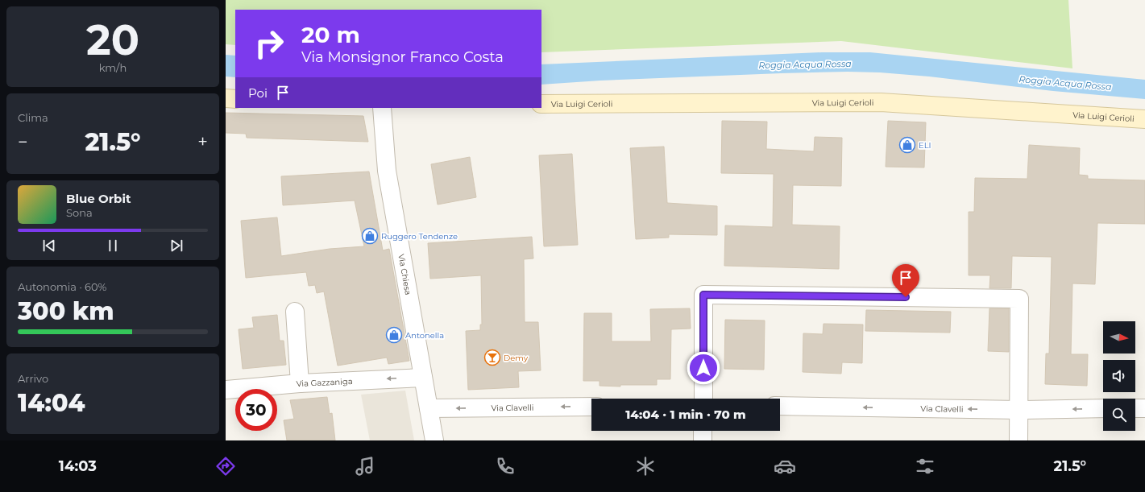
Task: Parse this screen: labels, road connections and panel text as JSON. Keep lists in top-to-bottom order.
{
  "streets": {
    "street": [
      "Via Luigi Cerioli",
      "Via Chiesa",
      "Via Gazzaniga",
      "Via Clavelli"
    ]
  },
  "crossings": [
    ["Via Chiesa", "Via Gazzaniga"],
    ["Via Chiesa", "Via Clavelli"]
  ],
  "one_way": ["Via Gazzaniga", "Via Clavelli"],
  "water": ["Roggia Acqua Rossa"],
  "places": {
    "shop": ["ELI", "Ruggero Tendenze", "Antonella"],
    "bar": ["Demy"]
  },
  "north": "right",
  "page": {
    "tile": [
      ["20", "km/h"],
      "Clima",
      ["Autonomia · 60%", "300 km"],
      ["Arrivo", "14:04"]
    ],
    "turn": ["20 m", "Via Monsignor Franco Costa"],
    "then": "Poi",
    "heat": ["−", "21.5°", "+"],
    "song": ["Blue Orbit", "Sona"],
    "limit": "30",
    "trip": "14:04 · 1 min · 70 m",
    "tabs": ["14:03", "21.5°"]
  }
}
